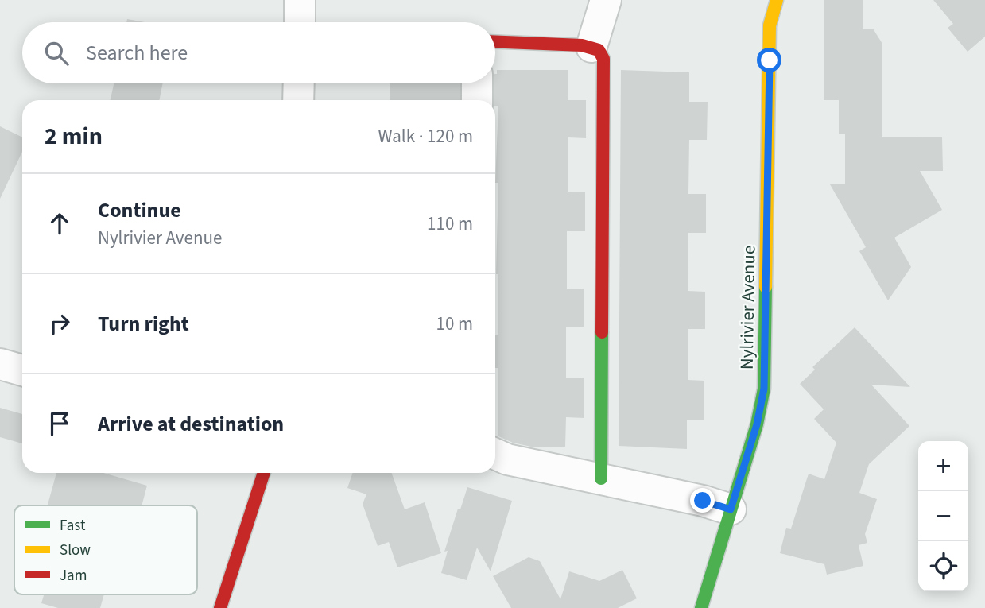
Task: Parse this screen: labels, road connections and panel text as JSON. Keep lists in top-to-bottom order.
{
  "streets": {
    "street": ["Nylrivier Avenue"]
  },
  "legend": ["Fast", "Slow", "Jam"],
  "page": {
    "search": "Search here",
    "heading": ["2 min", "Walk · 120 m"],
    "list": [
      ["Continue", "Nylrivier Avenue", "110 m"],
      ["Turn right", "10 m"],
      "Arrive at destination"
    ],
    "map_buttons": ["+", "−"]
  }
}
